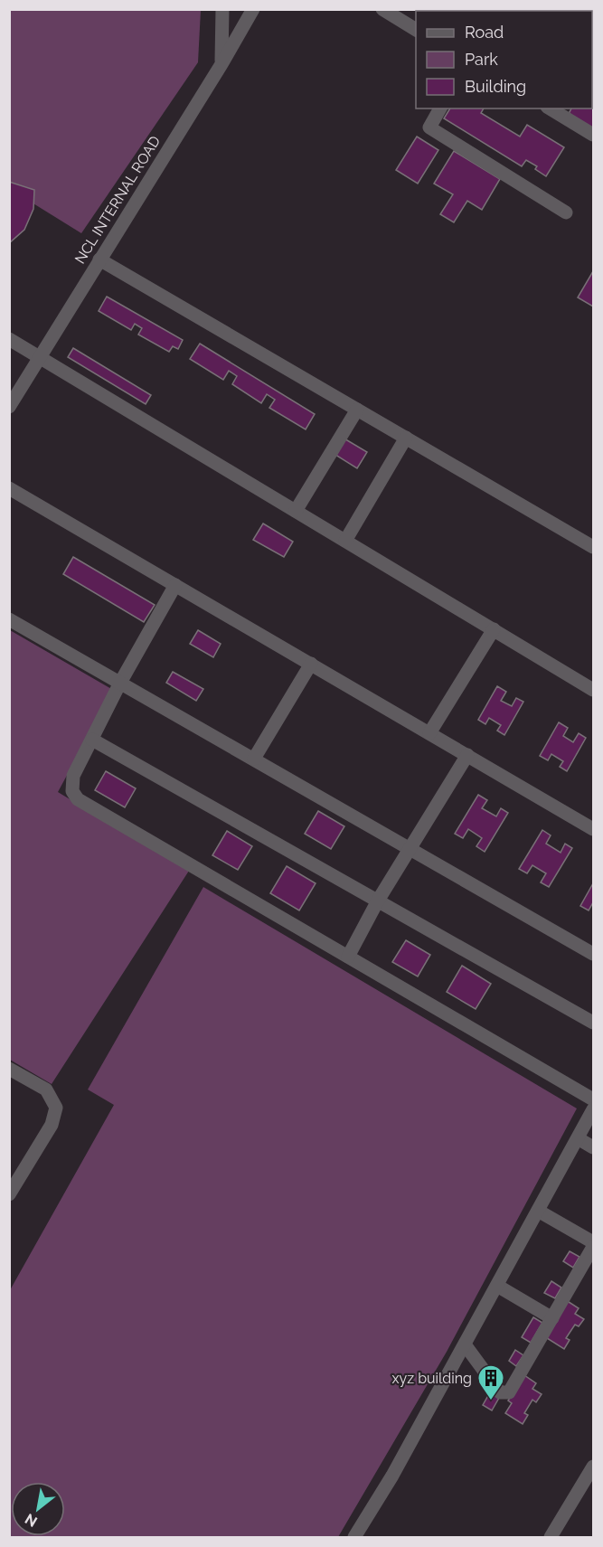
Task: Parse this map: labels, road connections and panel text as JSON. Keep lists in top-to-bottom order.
{
  "streets": {
    "lane": ["NCL INTERNAL ROAD"]
  },
  "places": {
    "building": ["xyz building"]
  },
  "legend": ["Road", "Park", "Building"],
  "north": "bottom left"
}
